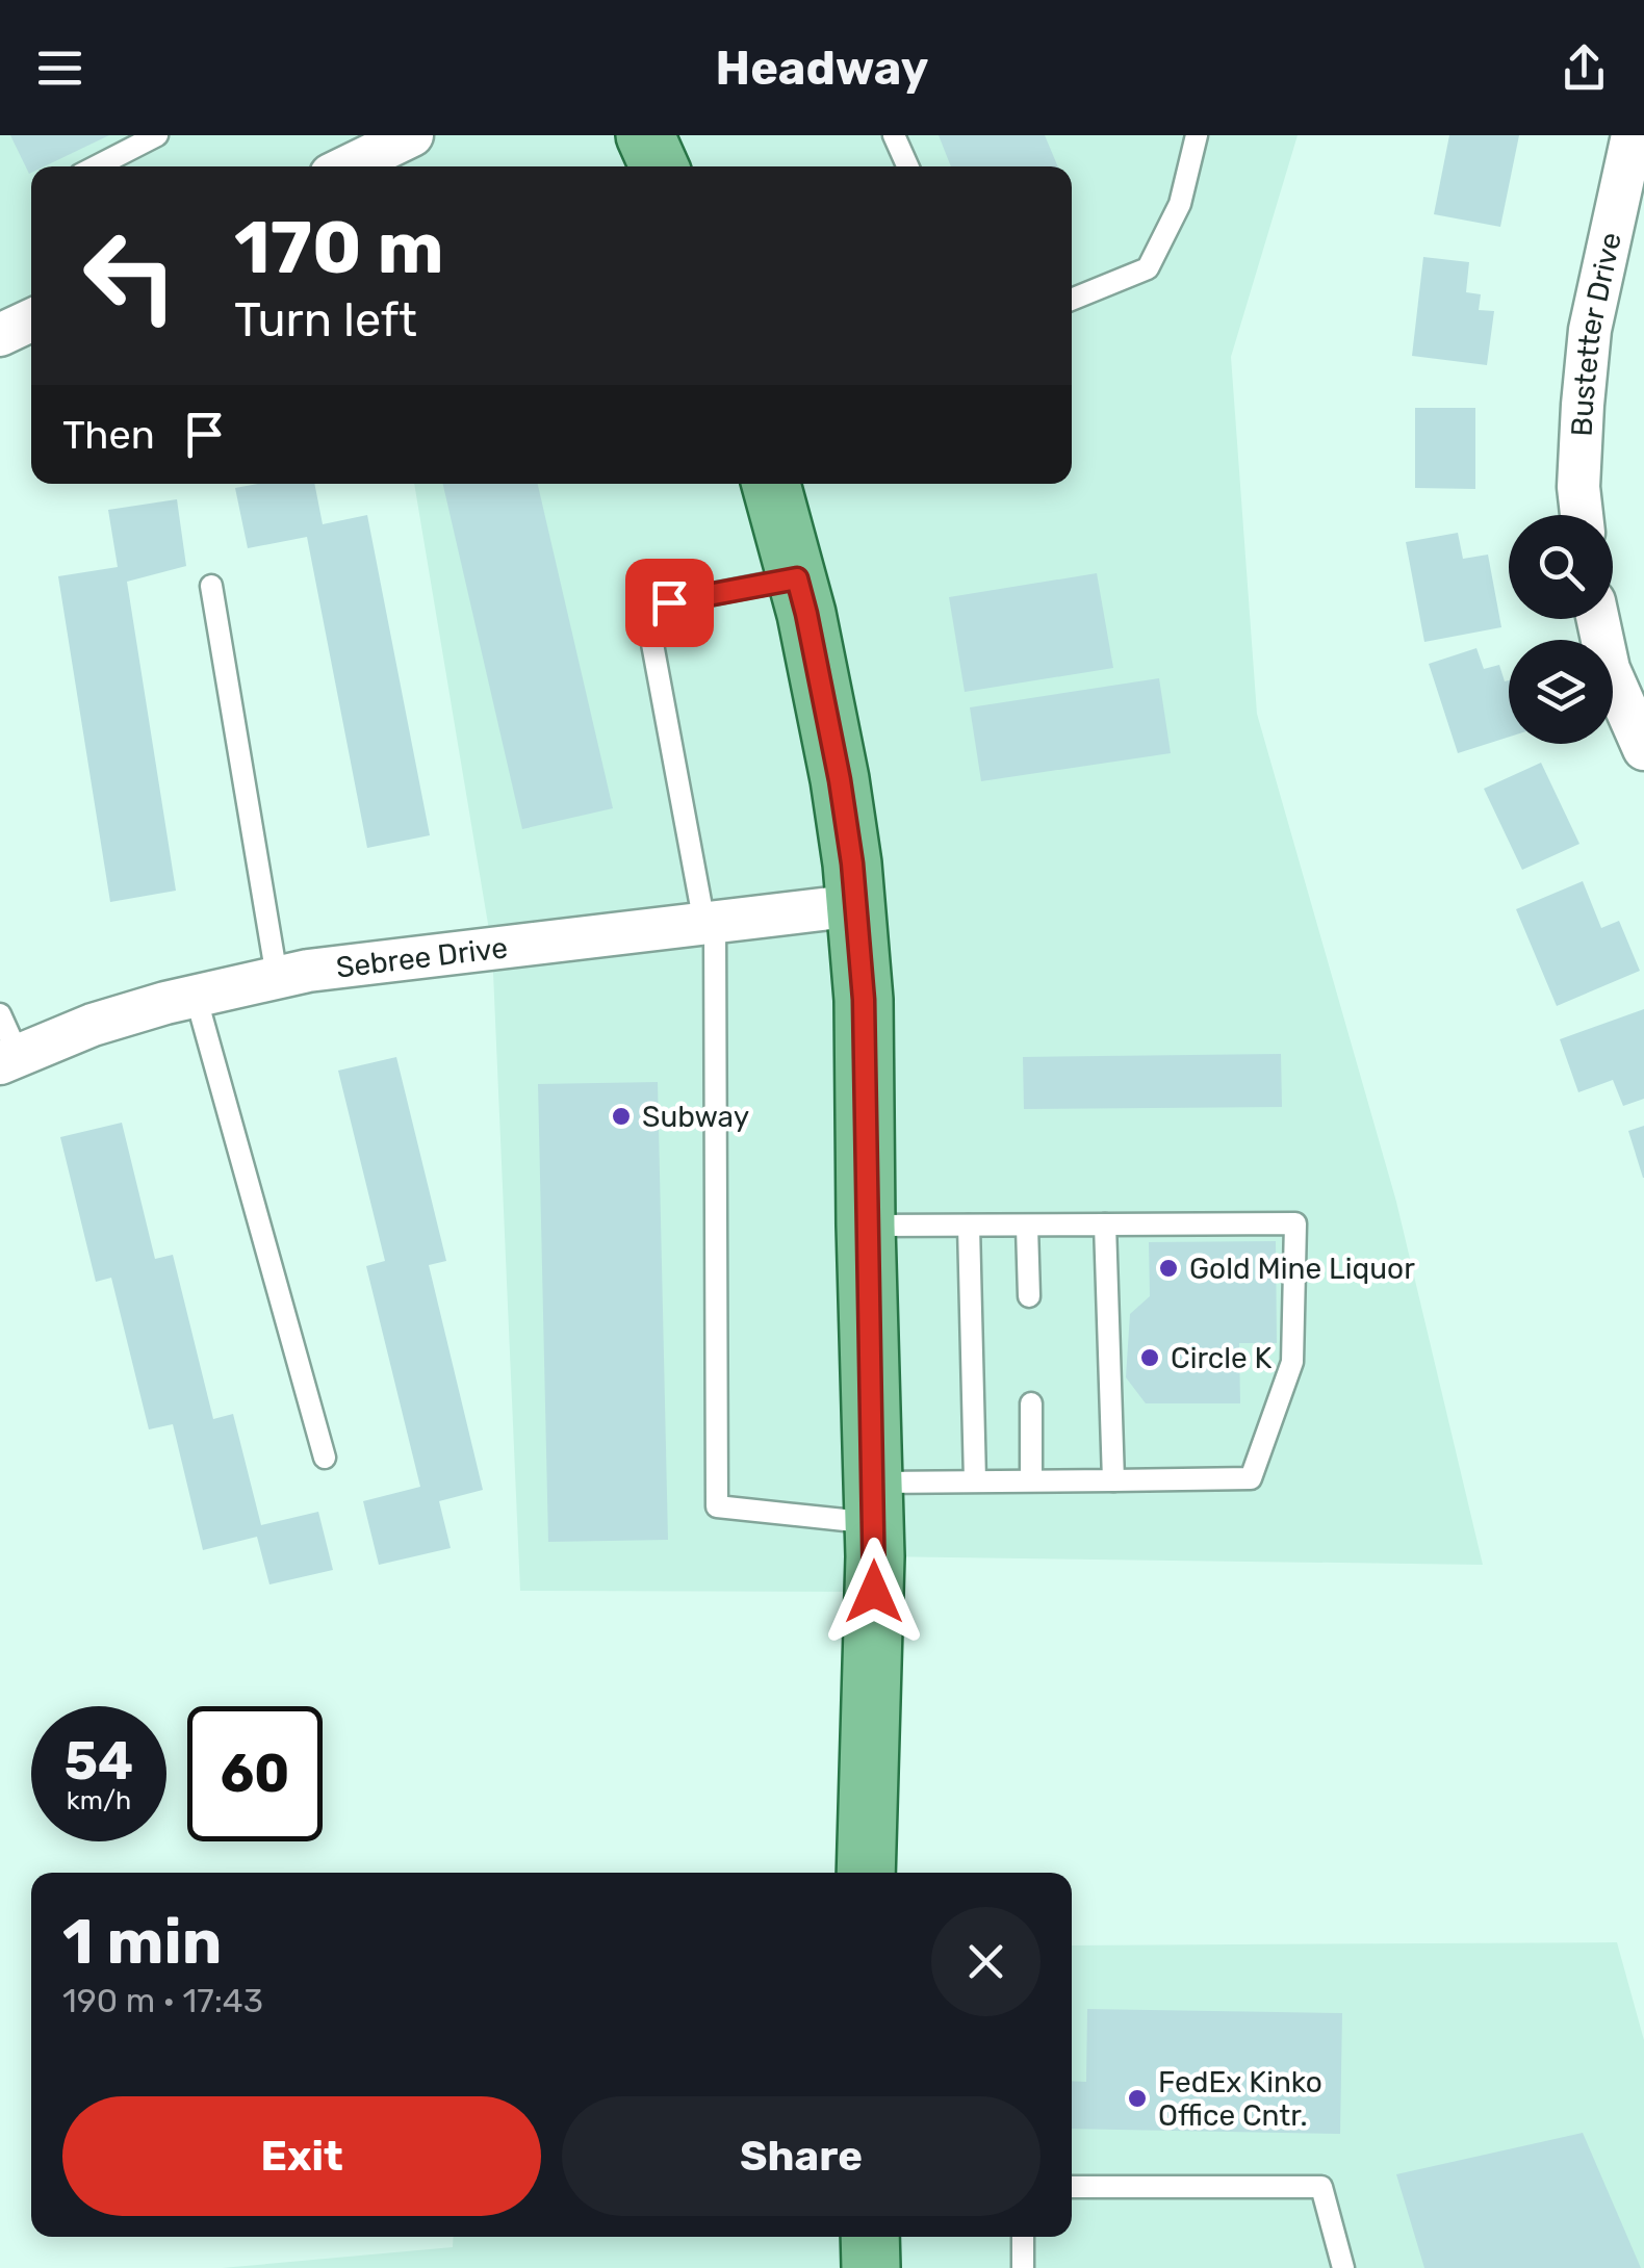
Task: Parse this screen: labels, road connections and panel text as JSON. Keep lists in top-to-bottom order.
{
  "streets": {
    "street": ["Bustetter Drive", "Sebree Drive"]
  },
  "places": [
    "Subway",
    "Gold Mine Liquor",
    "Circle K",
    "FedEx Kinko Office Cntr."
  ],
  "page": {
    "header": "Headway",
    "turn": ["170 m", "Turn left"],
    "then": "Then",
    "speed": "54 km/h",
    "limit": "60",
    "heading": ["1 min", "190 m · 17:43"],
    "buttons": ["Exit", "Share"]
  }
}
